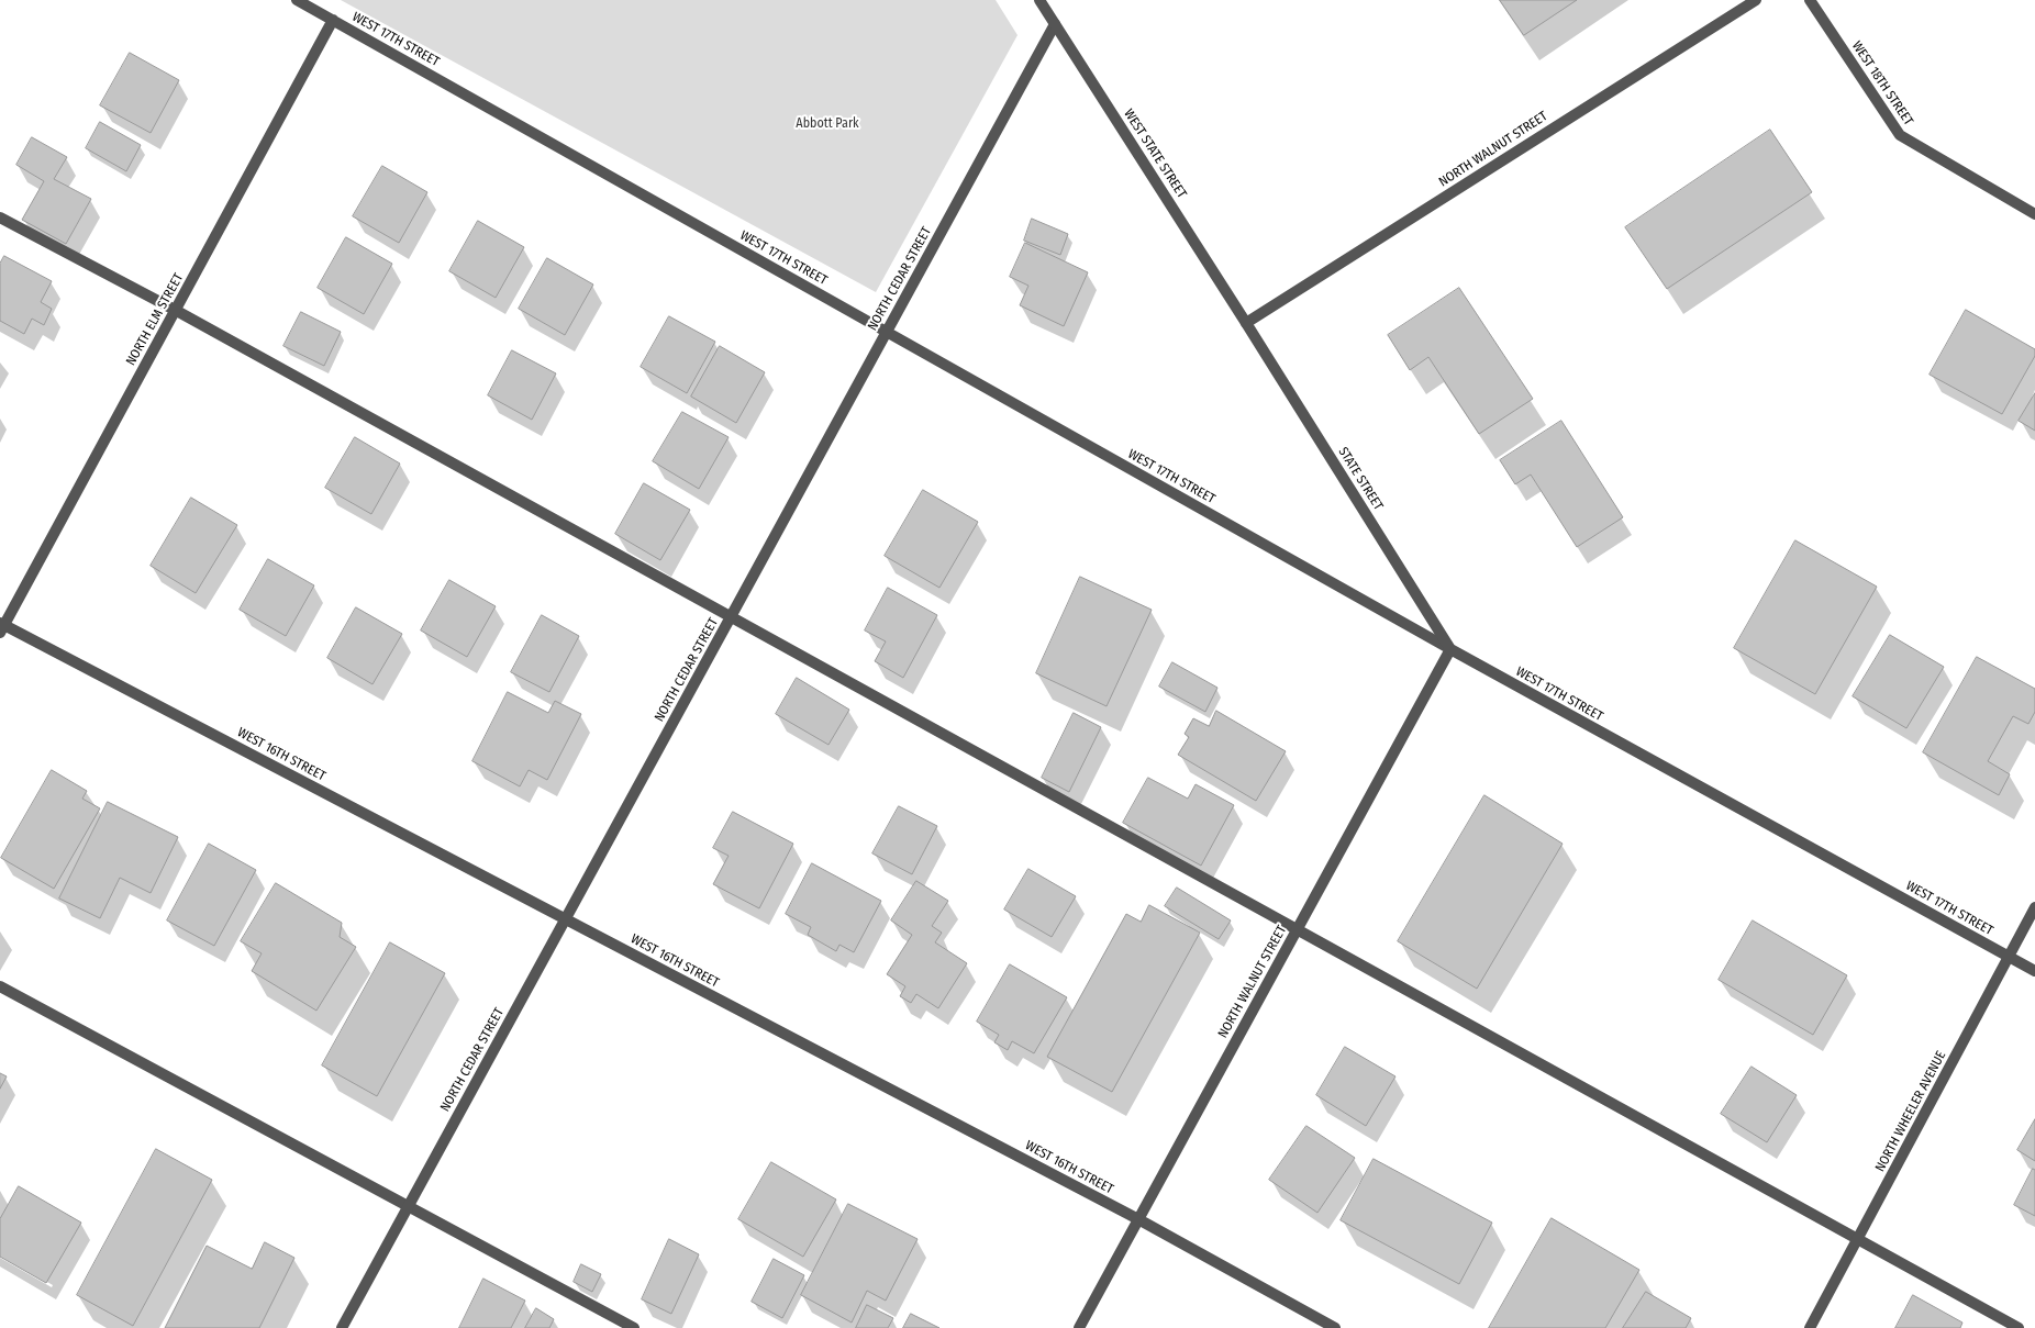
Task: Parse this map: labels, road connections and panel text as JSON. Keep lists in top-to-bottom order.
{
  "streets": {
    "street": [
      "WEST 17TH STREET",
      "WEST 18TH STREET",
      "NORTH WALNUT STREET",
      "WEST STATE STREET",
      "NORTH CEDAR STREET",
      "NORTH ELM STREET",
      "STATE STREET",
      "WEST 16TH STREET",
      "NORTH WHEELER AVENUE"
    ]
  },
  "crossings": [
    ["WEST 17TH STREET", "NORTH WALNUT STREET"],
    ["WEST 17TH STREET", "NORTH CEDAR STREET"],
    ["WEST 17TH STREET", "NORTH ELM STREET"],
    ["WEST 17TH STREET", "STATE STREET"],
    ["WEST 17TH STREET", "NORTH WHEELER AVENUE"],
    ["NORTH WALNUT STREET", "WEST STATE STREET"],
    ["NORTH WALNUT STREET", "STATE STREET"],
    ["NORTH WALNUT STREET", "WEST 16TH STREET"],
    ["WEST STATE STREET", "NORTH CEDAR STREET"],
    ["WEST STATE STREET", "STATE STREET"],
    ["NORTH CEDAR STREET", "WEST 16TH STREET"],
    ["NORTH ELM STREET", "WEST 16TH STREET"]
  ],
  "parks": ["Abbott Park"]
}
